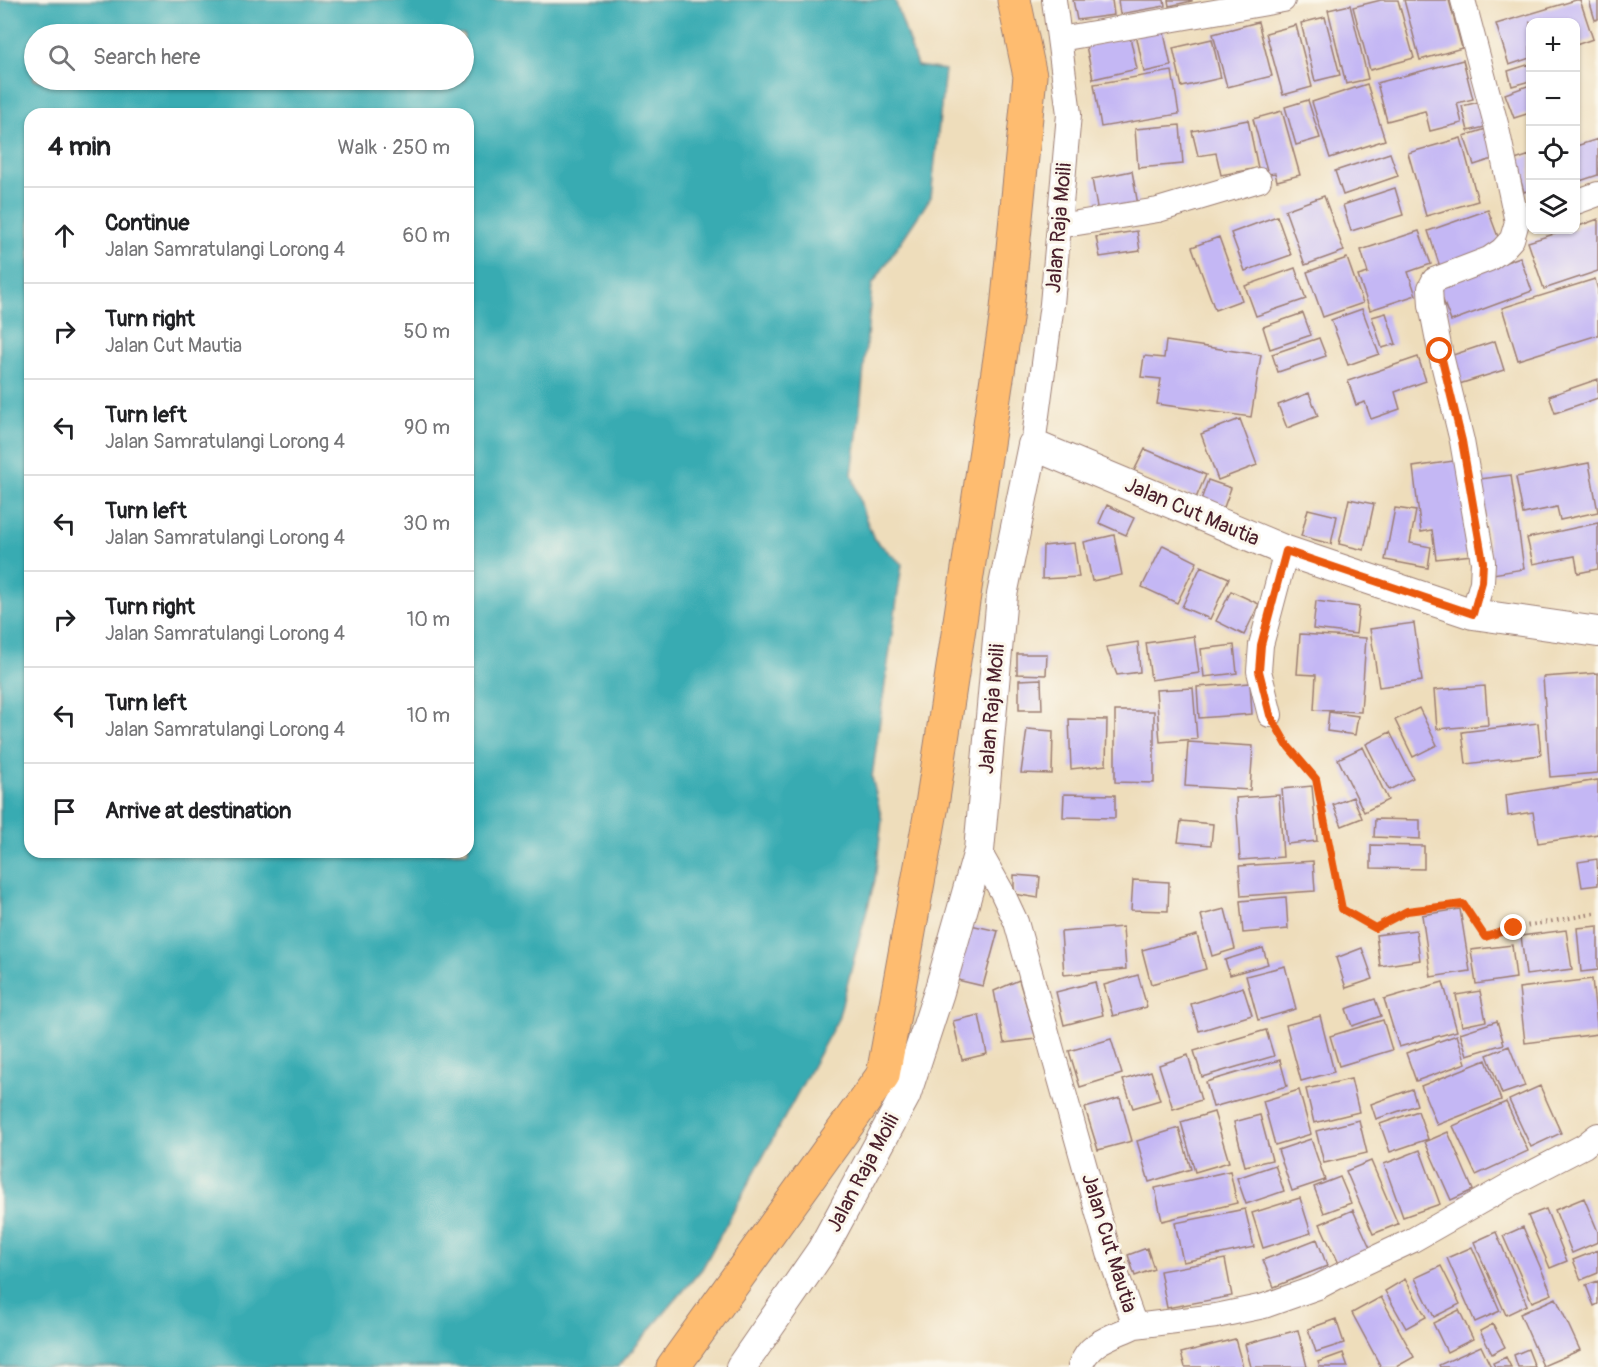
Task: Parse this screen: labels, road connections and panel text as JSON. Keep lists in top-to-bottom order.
{
  "streets": {
    "street": ["Jalan Raja Moili", "Jalan Cut Mautia"]
  },
  "crossings": [
    ["Jalan Raja Moili", "Jalan Cut Mautia"]
  ],
  "page": {
    "map_buttons": ["+", "−"],
    "search": "Search here",
    "heading": ["4 min", "Walk · 250 m"],
    "list": [
      ["Continue", "Jalan Samratulangi Lorong 4", "60 m"],
      ["Turn right", "Jalan Cut Mautia", "50 m"],
      ["Turn left", "Jalan Samratulangi Lorong 4", "90 m"],
      ["Turn left", "Jalan Samratulangi Lorong 4", "30 m"],
      ["Turn right", "Jalan Samratulangi Lorong 4", "10 m"],
      ["Turn left", "Jalan Samratulangi Lorong 4", "10 m"],
      "Arrive at destination"
    ]
  }
}
